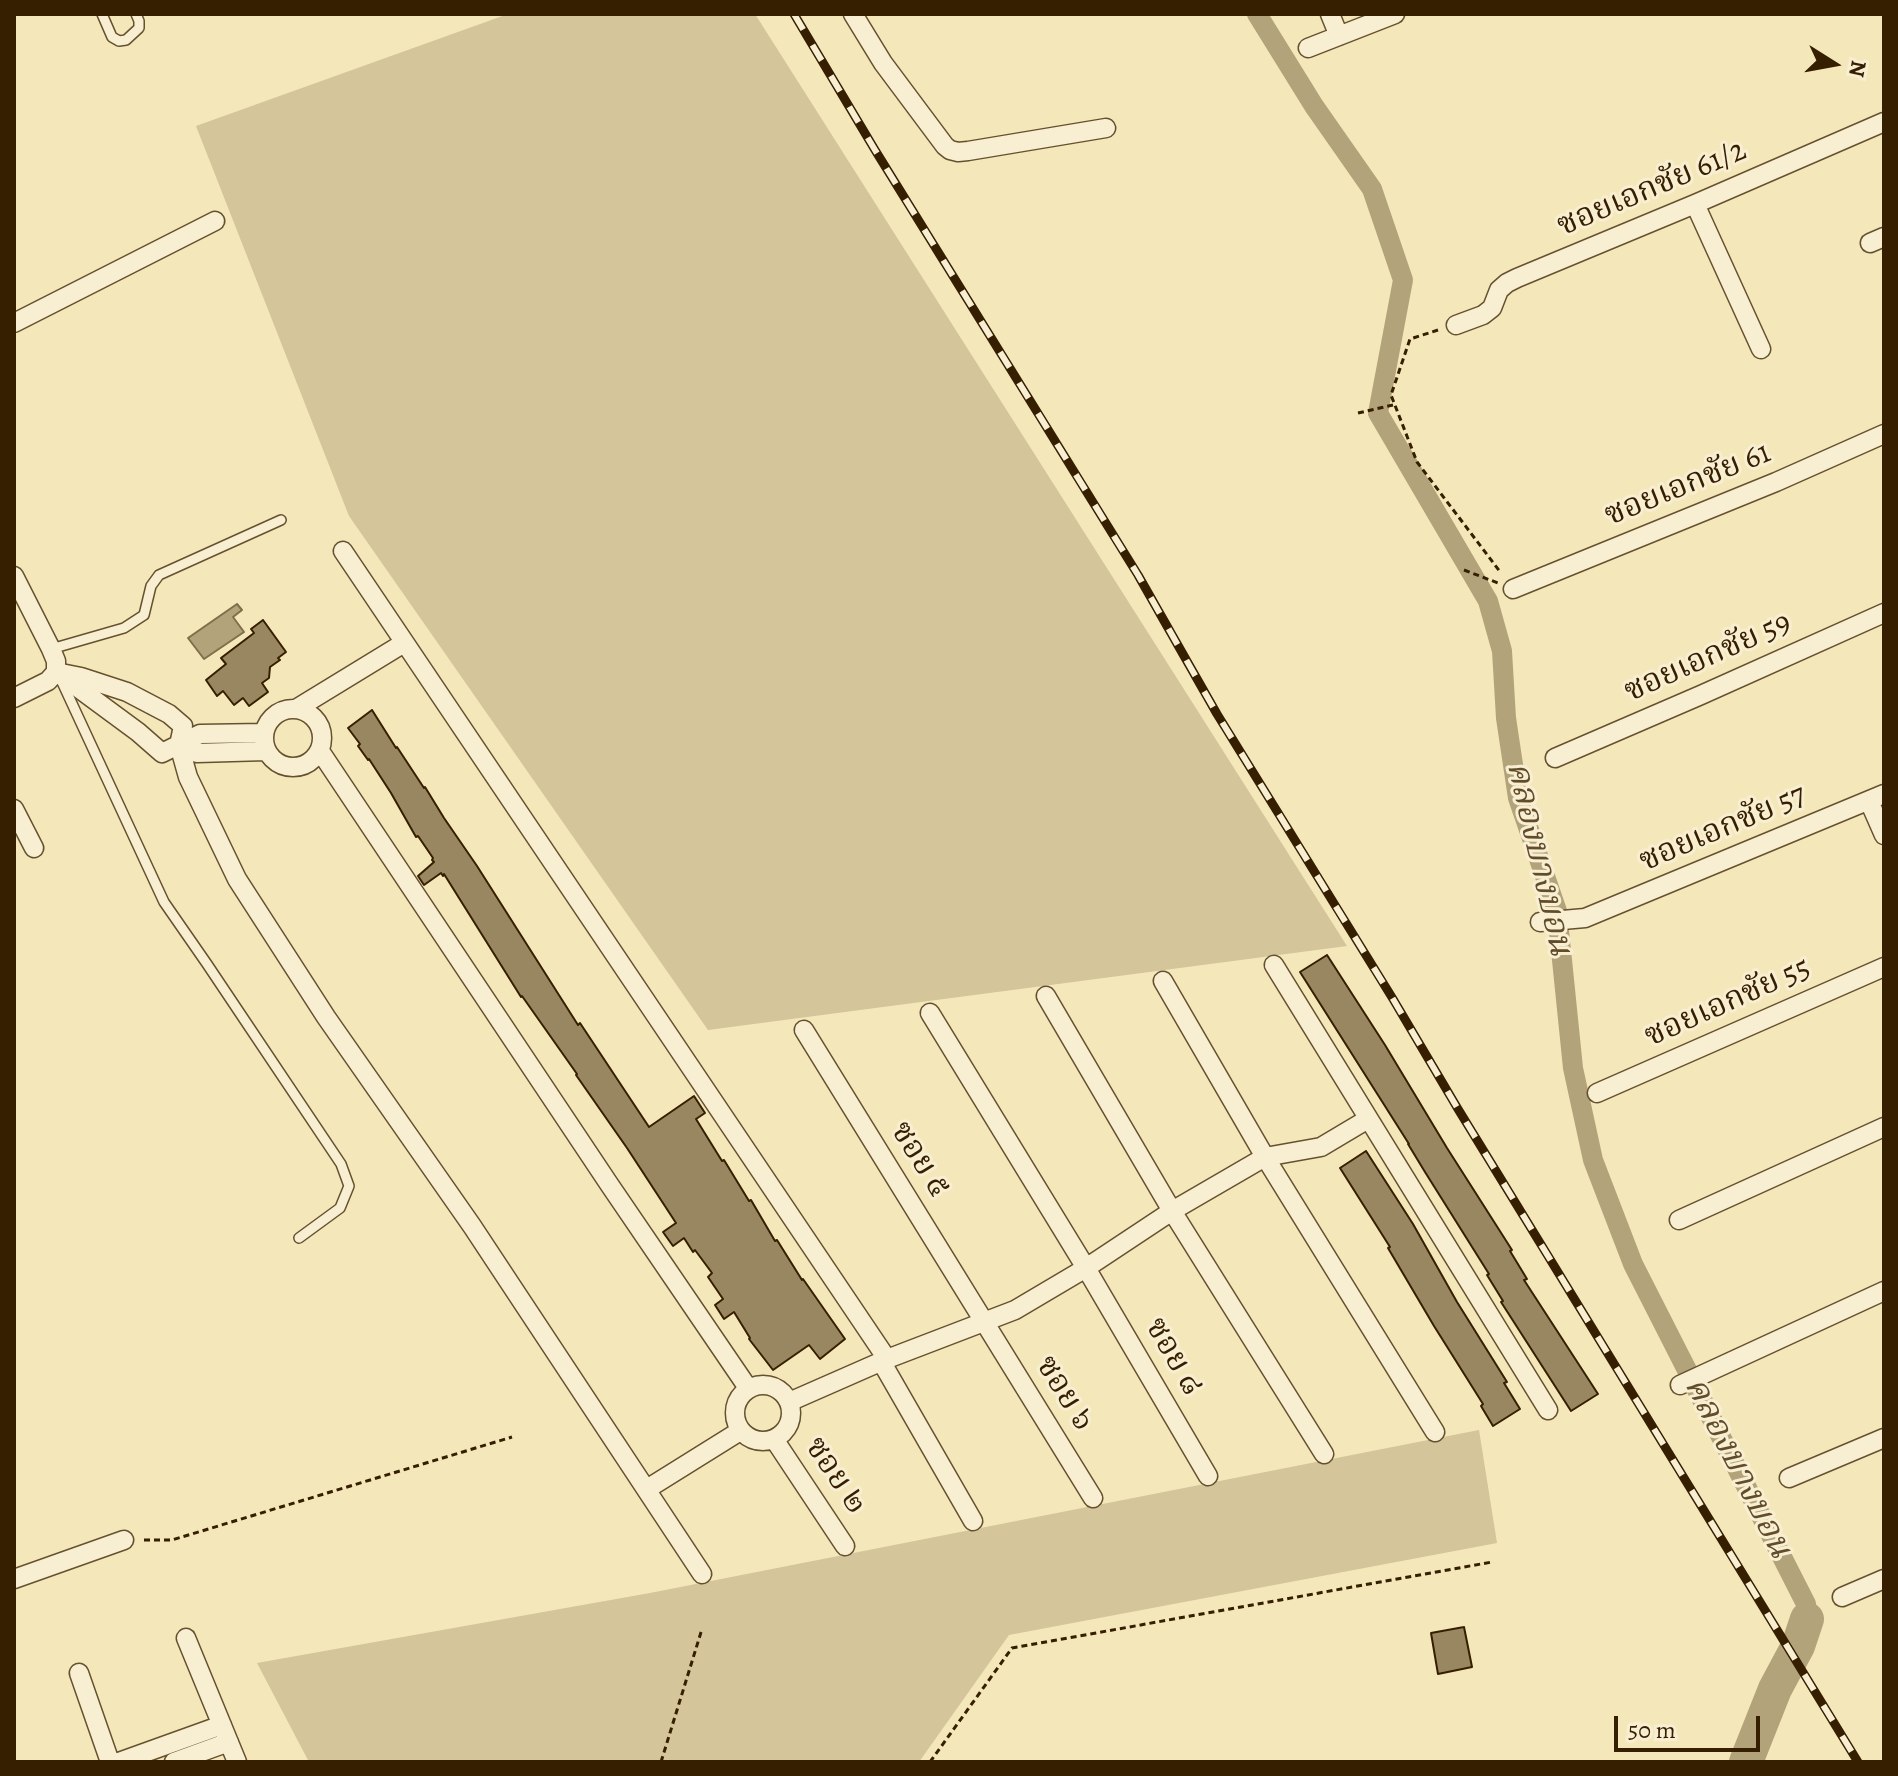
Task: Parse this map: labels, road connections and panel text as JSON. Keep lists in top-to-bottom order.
{
  "streets": {
    "street": [
      "ซอยเอกชัย 61/2",
      "ซอยเอกชัย 61",
      "ซอยเอกชัย 59",
      "ซอยเอกชัย 57",
      "ซอยเอกชัย 55",
      "ซอย ๕",
      "ซอย ๘",
      "ซอย ๖",
      "ซอย ๒"
    ]
  },
  "crossings": [
    ["ซอย ๕", "ซอย ๖"]
  ],
  "water": ["คลองบางบอน"],
  "scale_bar": "50 m",
  "north": "right"
}
